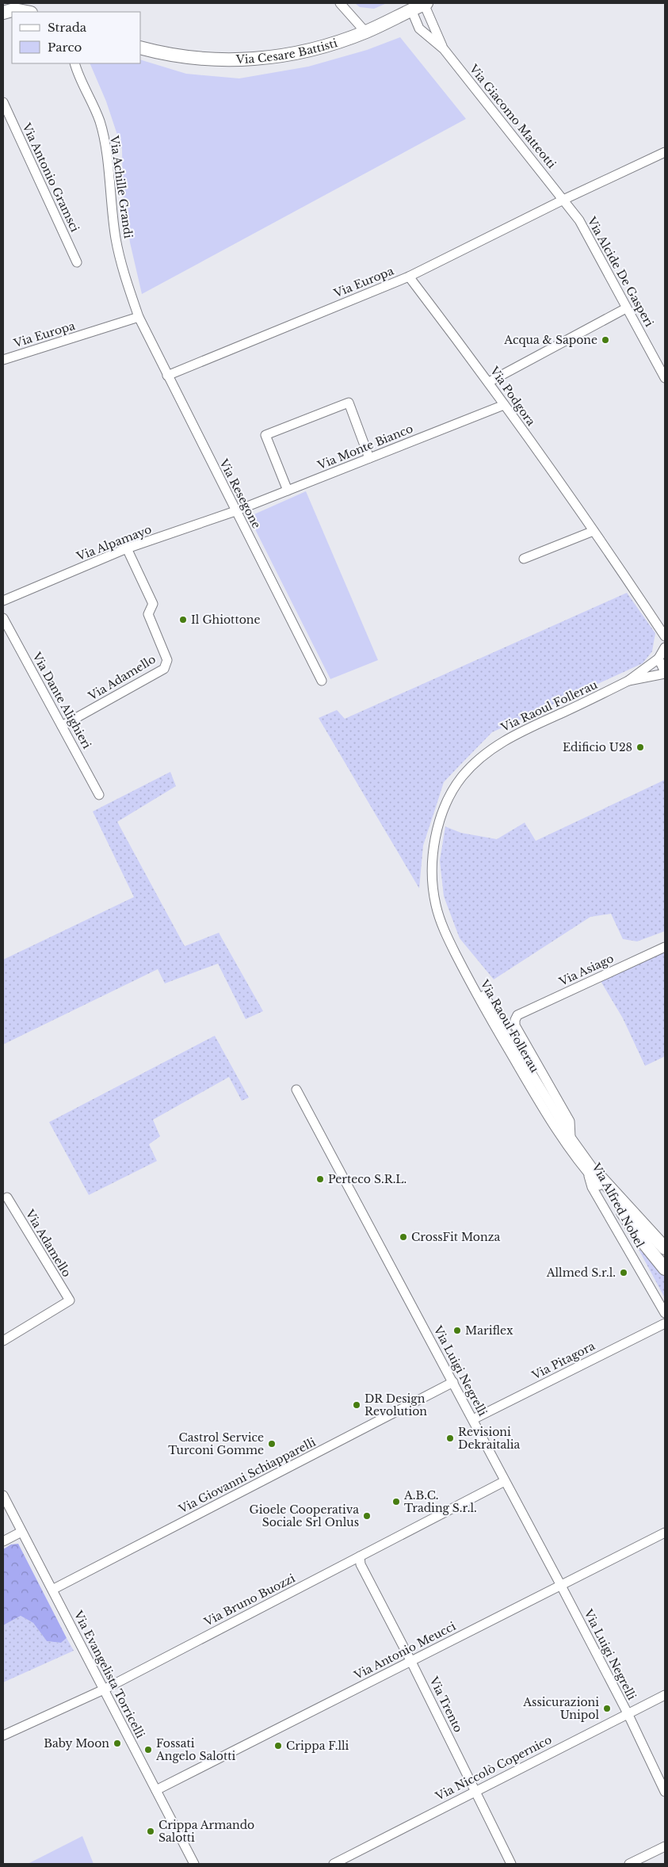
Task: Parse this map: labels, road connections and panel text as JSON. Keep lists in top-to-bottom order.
{
  "streets": {
    "main road": ["Via Cesare Battisti"],
    "street": [
      "Via Giacomo Matteotti",
      "Via Antonio Gramsci",
      "Via Achille Grandi",
      "Via Alcide De Gasperi",
      "Via Europa",
      "Via Podgora",
      "Via Monte Bianco",
      "Via Resegone",
      "Via Alpamayo",
      "Via Adamello",
      "Via Dante Alighieri",
      "Via Raoul Follerau",
      "Via Asiago",
      "Via Alfred Nobel",
      "Via Pitagora",
      "Via Luigi Negrelli",
      "Via Giovanni Schiapparelli",
      "Via Bruno Buozzi",
      "Via Antonio Meucci",
      "Via Evangelista Torricelli",
      "Via Trento",
      "Via Niccolò Copernico"
    ]
  },
  "crossings": [
    ["Via Cesare Battisti", "Via Giacomo Matteotti"],
    ["Via Giacomo Matteotti", "Via Alcide De Gasperi"],
    ["Via Giacomo Matteotti", "Via Europa"],
    ["Via Achille Grandi", "Via Europa"],
    ["Via Achille Grandi", "Via Resegone"],
    ["Via Alcide De Gasperi", "Via Europa"],
    ["Via Europa", "Via Podgora"],
    ["Via Europa", "Via Resegone"],
    ["Via Podgora", "Via Monte Bianco"],
    ["Via Monte Bianco", "Via Resegone"],
    ["Via Monte Bianco", "Via Alpamayo"],
    ["Via Resegone", "Via Alpamayo"],
    ["Via Alpamayo", "Via Adamello"],
    ["Via Adamello", "Via Dante Alighieri"],
    ["Via Raoul Follerau", "Via Alfred Nobel"],
    ["Via Asiago", "Via Alfred Nobel"],
    ["Via Pitagora", "Via Luigi Negrelli"],
    ["Via Luigi Negrelli", "Via Giovanni Schiapparelli"],
    ["Via Luigi Negrelli", "Via Bruno Buozzi"],
    ["Via Luigi Negrelli", "Via Antonio Meucci"],
    ["Via Luigi Negrelli", "Via Niccolò Copernico"],
    ["Via Giovanni Schiapparelli", "Via Evangelista Torricelli"],
    ["Via Bruno Buozzi", "Via Evangelista Torricelli"],
    ["Via Bruno Buozzi", "Via Trento"],
    ["Via Antonio Meucci", "Via Evangelista Torricelli"],
    ["Via Antonio Meucci", "Via Trento"],
    ["Via Trento", "Via Niccolò Copernico"]
  ],
  "places": [
    "Acqua & Sapone",
    "Il Ghiottone",
    "Edificio U28",
    "Perteco S.R.L.",
    "CrossFit Monza",
    "Allmed S.r.l.",
    "Mariflex",
    "DR Design Revolution",
    "Revisioni Dekraitalia",
    "Castrol Service Turconi Gomme",
    "A.B.C. Trading S.r.l.",
    "Gioele Cooperativa Sociale Srl Onlus",
    "Assicurazioni Unipol",
    "Baby Moon",
    "Crippa F.lli",
    "Fossati Angelo Salotti",
    "Crippa Armando Salotti"
  ],
  "legend": ["Strada", "Parco"]
}
